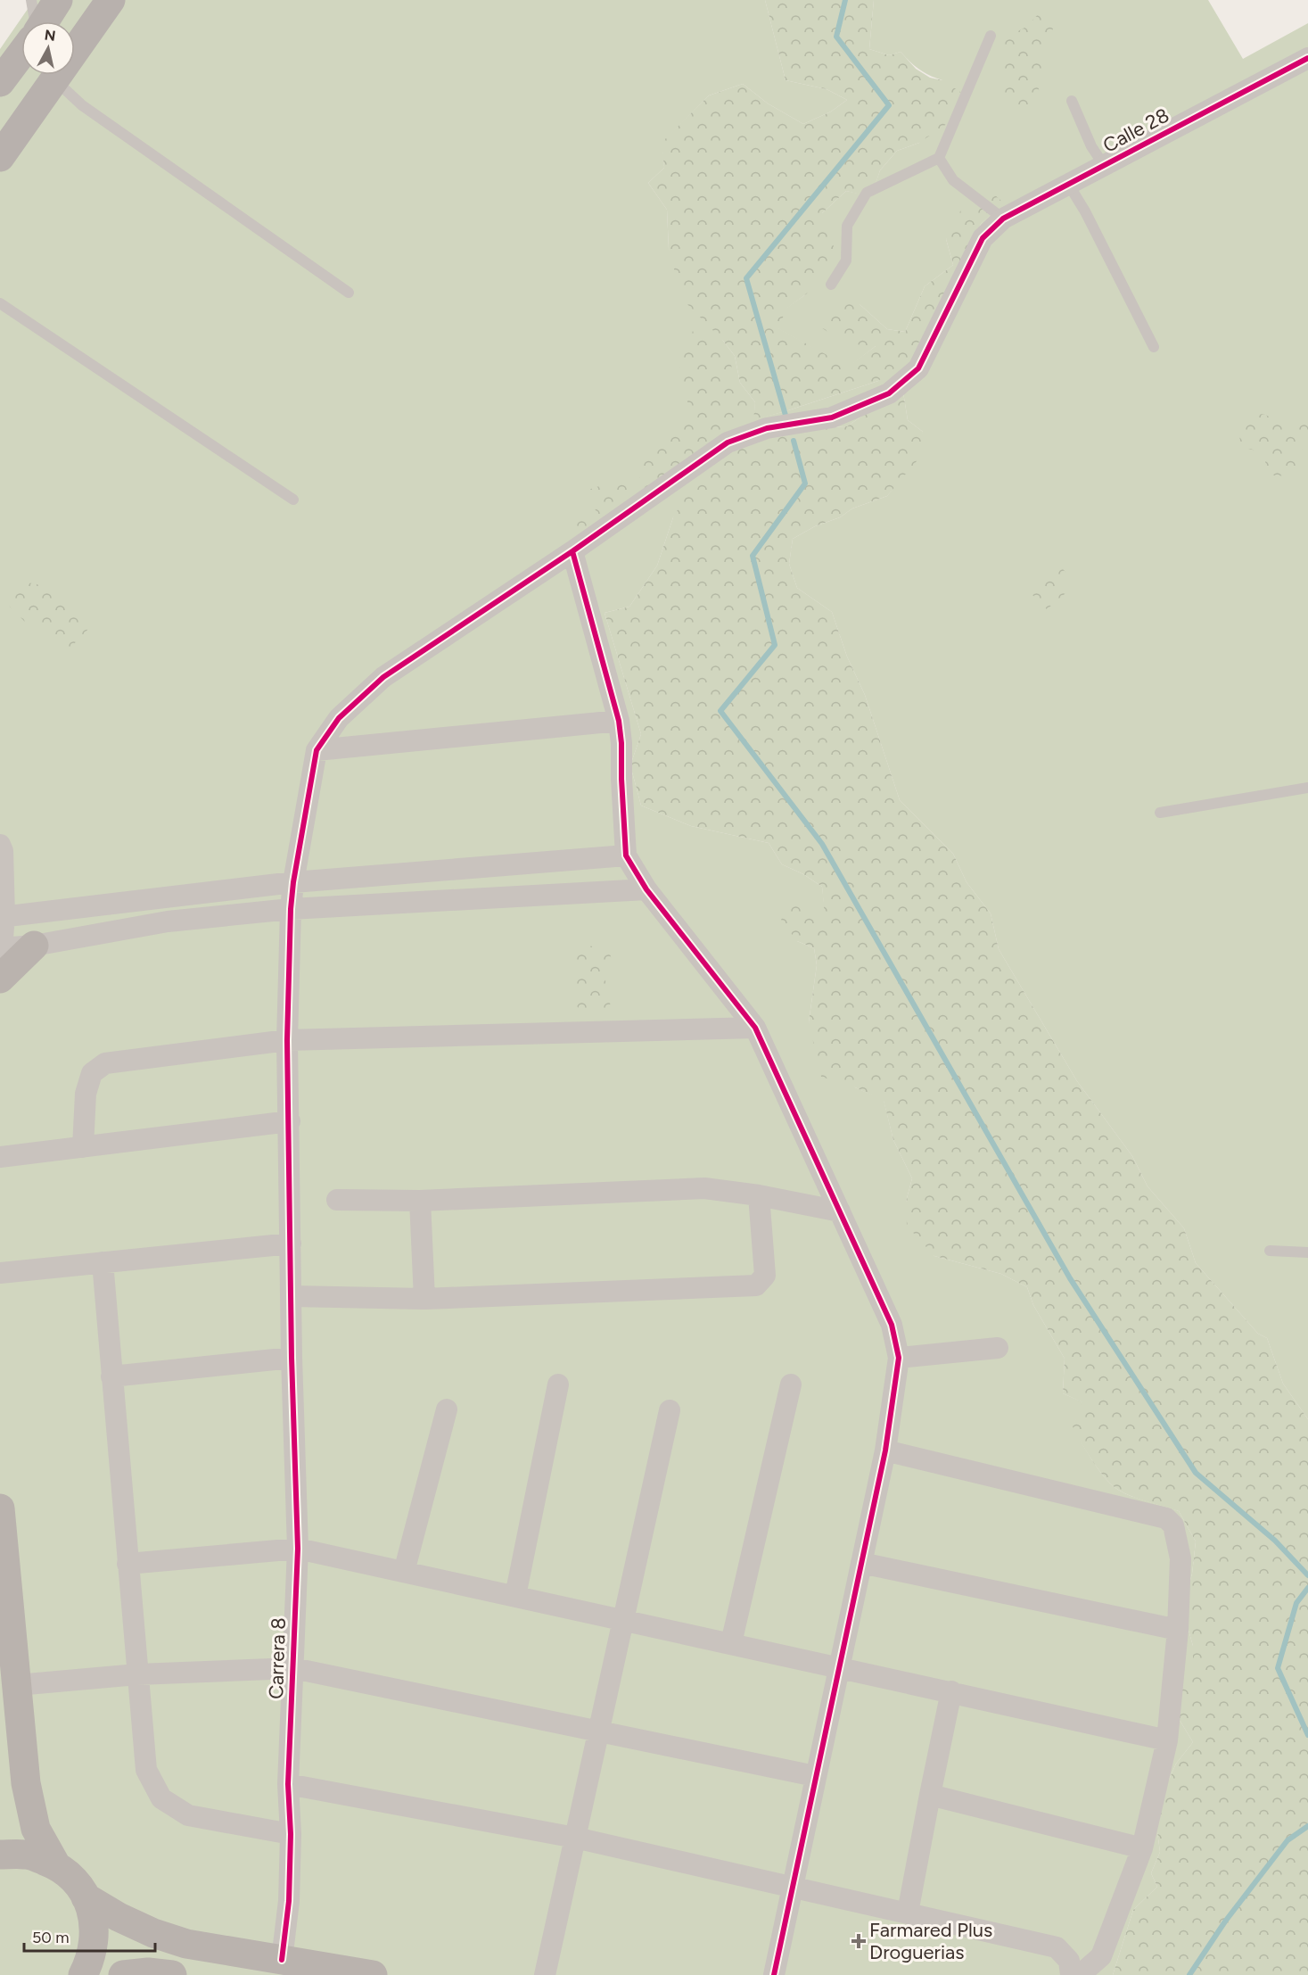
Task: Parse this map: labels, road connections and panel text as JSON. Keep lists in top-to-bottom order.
{
  "streets": {
    "street": ["Calle 28", "Carrera 8"]
  },
  "places": {
    "health": ["Farmared Plus Droguerias"]
  },
  "scale_bar": "50 m",
  "north": "top"
}
